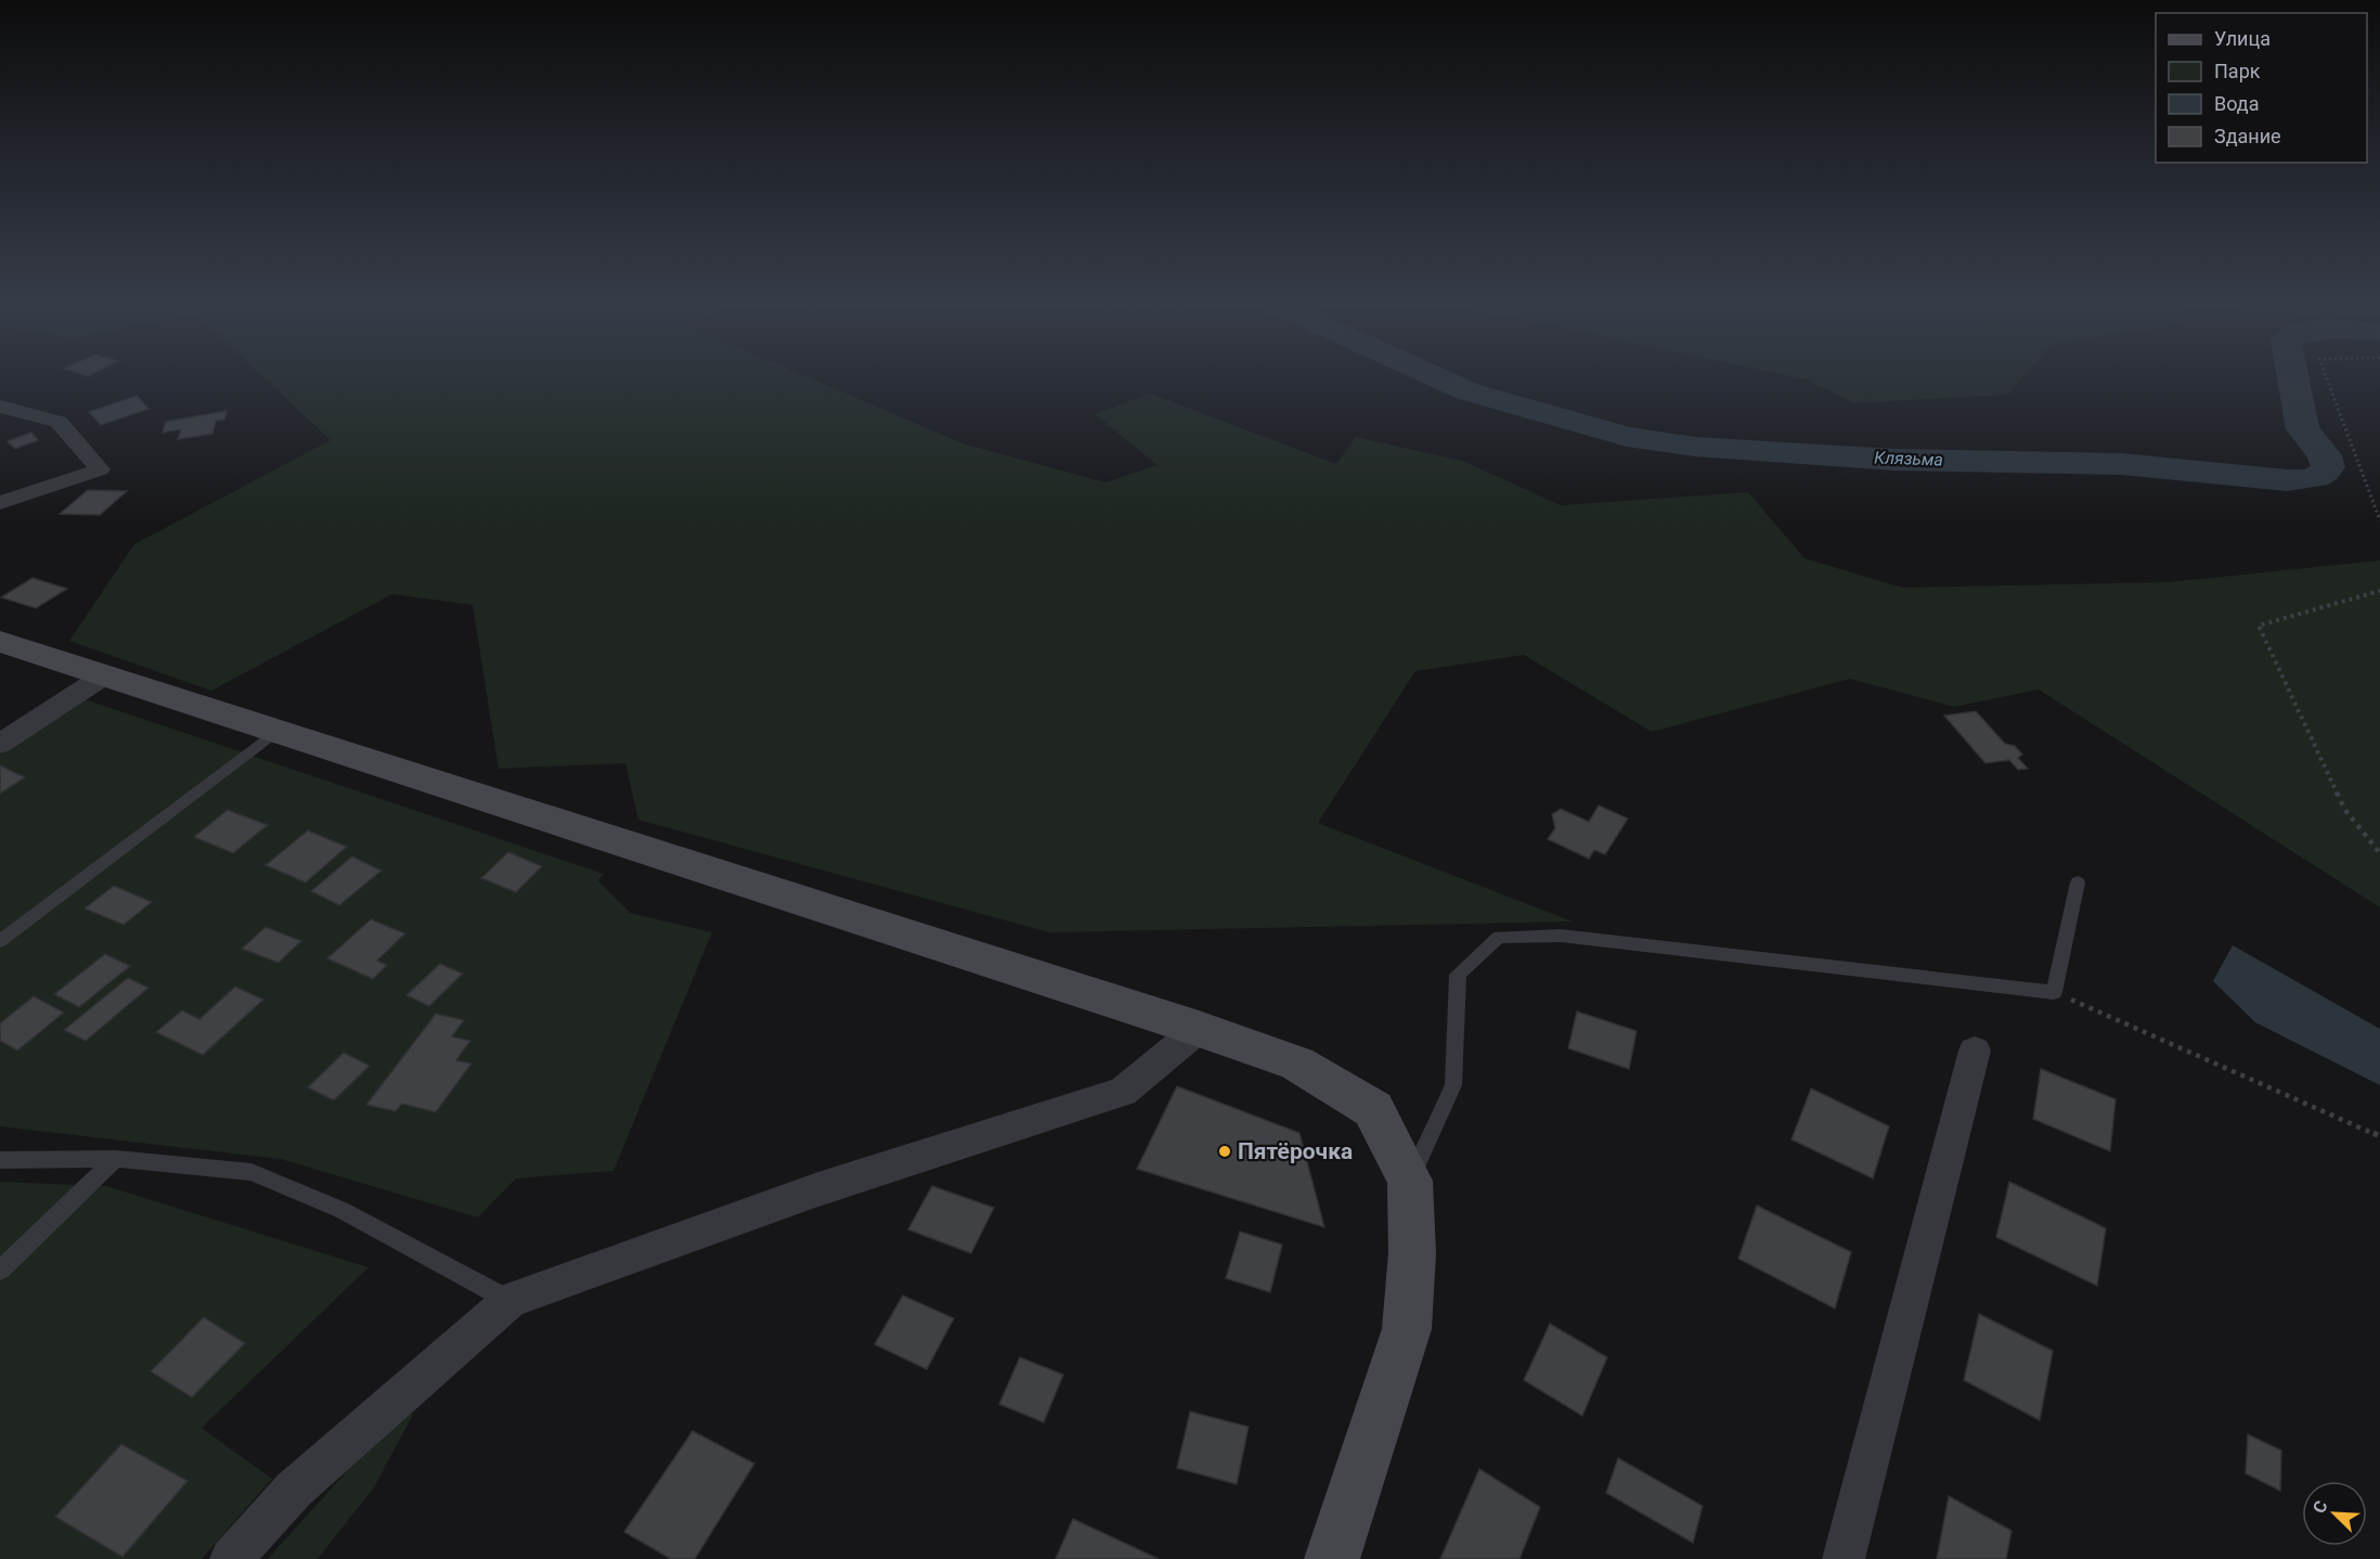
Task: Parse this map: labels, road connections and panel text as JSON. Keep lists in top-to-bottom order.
{
  "water": ["Клязьма"],
  "places": ["Пятёрочка"],
  "legend": [
    "Улица",
    "Парк",
    "Вода",
    "Здание"
  ],
  "north": "top left"
}
